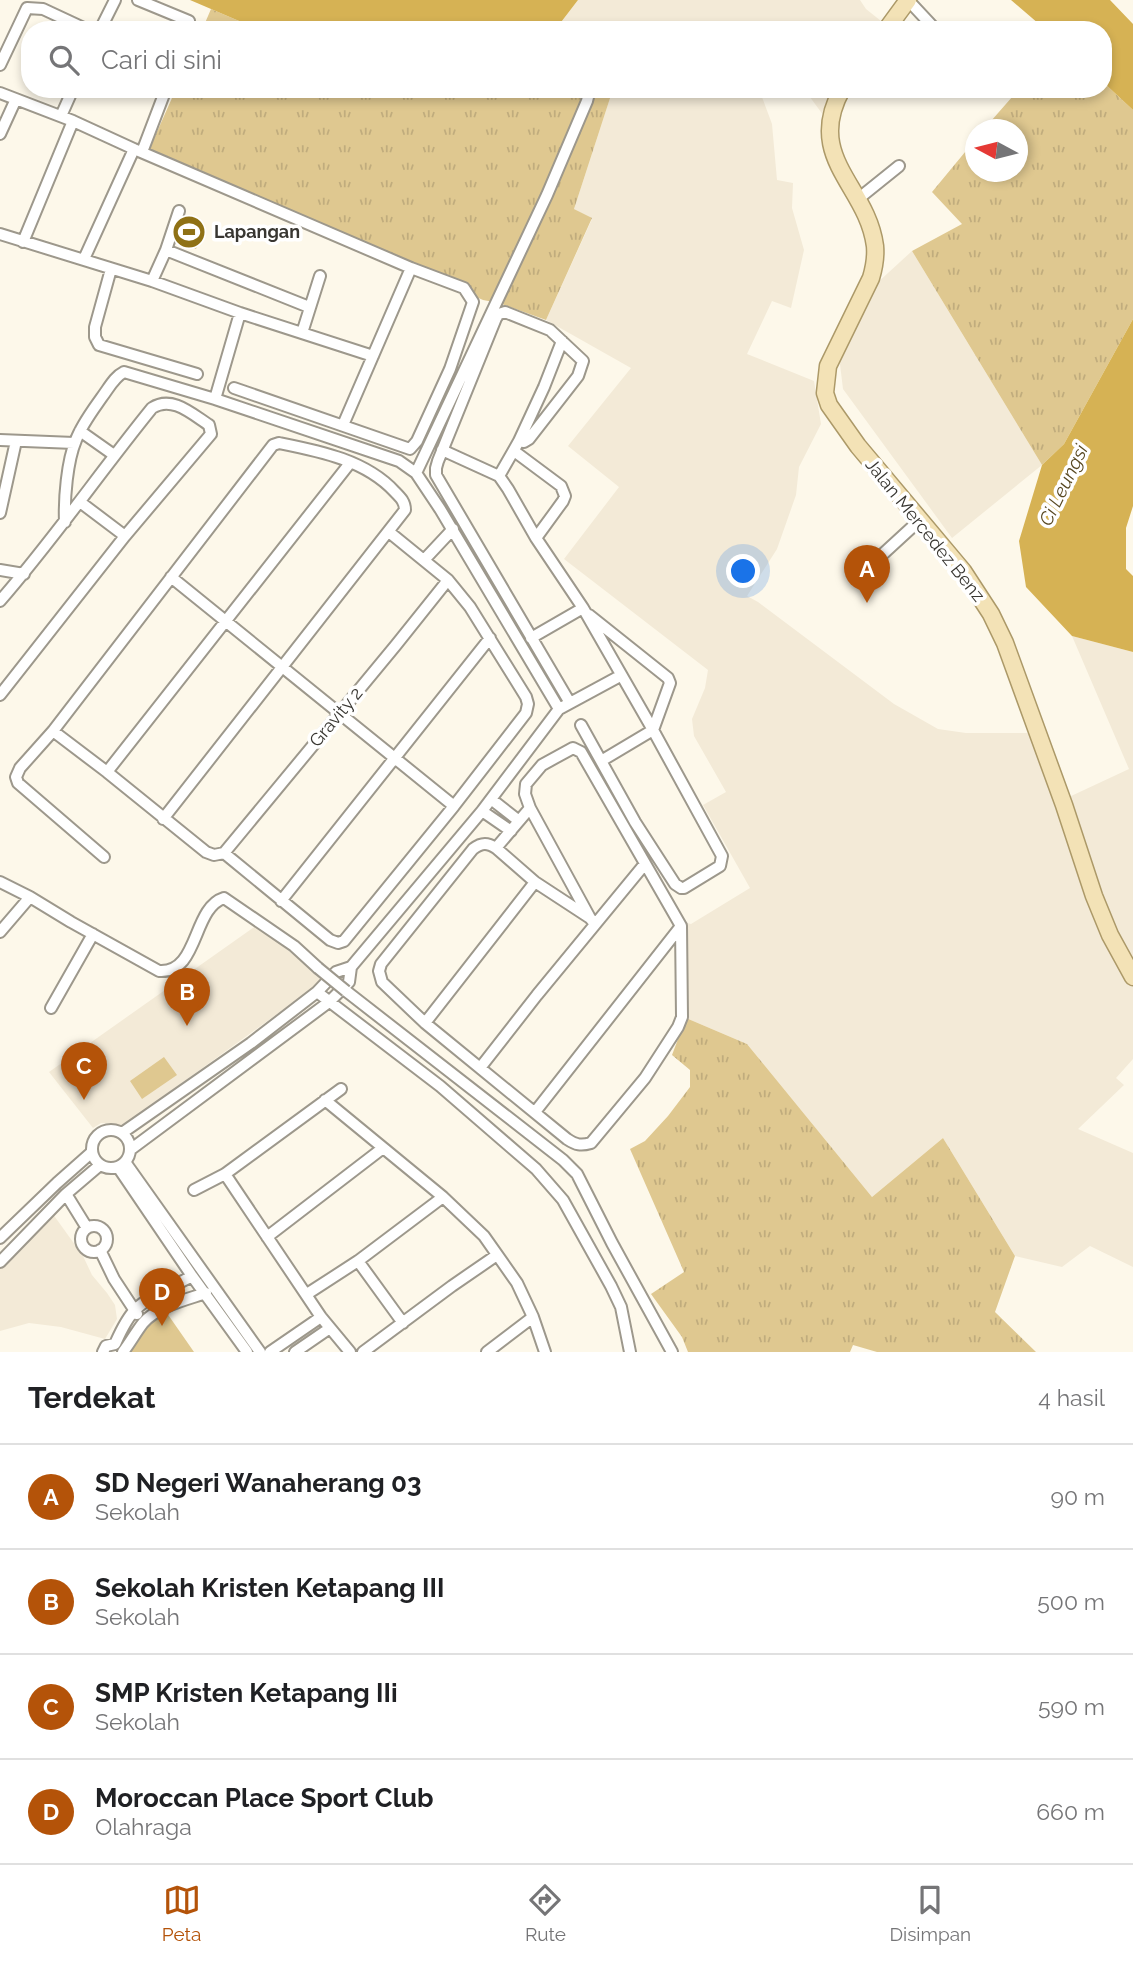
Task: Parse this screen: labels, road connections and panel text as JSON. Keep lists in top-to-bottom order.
{
  "streets": {
    "main road": ["Jalan Mercedez Benz"],
    "street": ["Gravity 2"]
  },
  "water": ["Ci Leungsi"],
  "places": {
    "sports": ["Lapangan"]
  },
  "north": "left",
  "page": {
    "search": "Cari di sini",
    "pins": [
      "A",
      "B",
      "C",
      "D"
    ],
    "heading": ["Terdekat", "4 hasil"],
    "list": [
      {
        "mark": "A",
        "name": "SD Negeri Wanaherang 03",
        "note": "Sekolah",
        "value": "90 m"
      },
      {
        "mark": "B",
        "name": "Sekolah Kristen Ketapang III",
        "note": "Sekolah",
        "value": "500 m"
      },
      {
        "mark": "C",
        "name": "SMP Kristen Ketapang IIi",
        "note": "Sekolah",
        "value": "590 m"
      },
      {
        "mark": "D",
        "name": "Moroccan Place Sport Club",
        "note": "Olahraga",
        "value": "660 m"
      }
    ],
    "nav": ["Peta", "Rute", "Disimpan"]
  }
}
